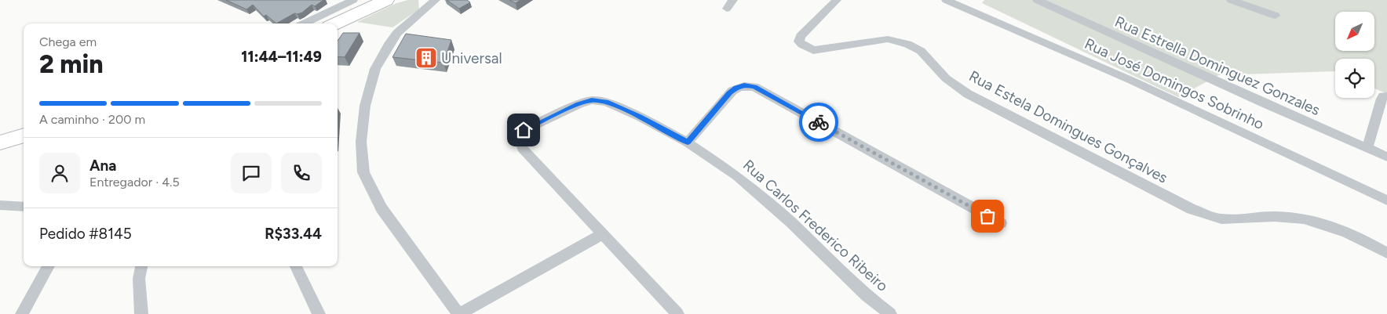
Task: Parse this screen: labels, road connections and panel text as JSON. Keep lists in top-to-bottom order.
{
  "streets": {
    "street": [
      "Rua Estrella Dominguez Gonzales",
      "Rua José Domingos Sobrinho",
      "Rua Estela Domingues Gonçalves",
      "Rua Carlos Frederico Ribeiro"
    ]
  },
  "places": {
    "building": ["Universal"]
  },
  "north": "bottom left",
  "page": {
    "heading": ["2 min", "Chega em", "11:44–11:49"],
    "panel": [
      "Ana",
      "Entregador · 4.5",
      "Pedido #8145",
      "R$33.44"
    ],
    "bar": "A caminho · 200 m"
  }
}
